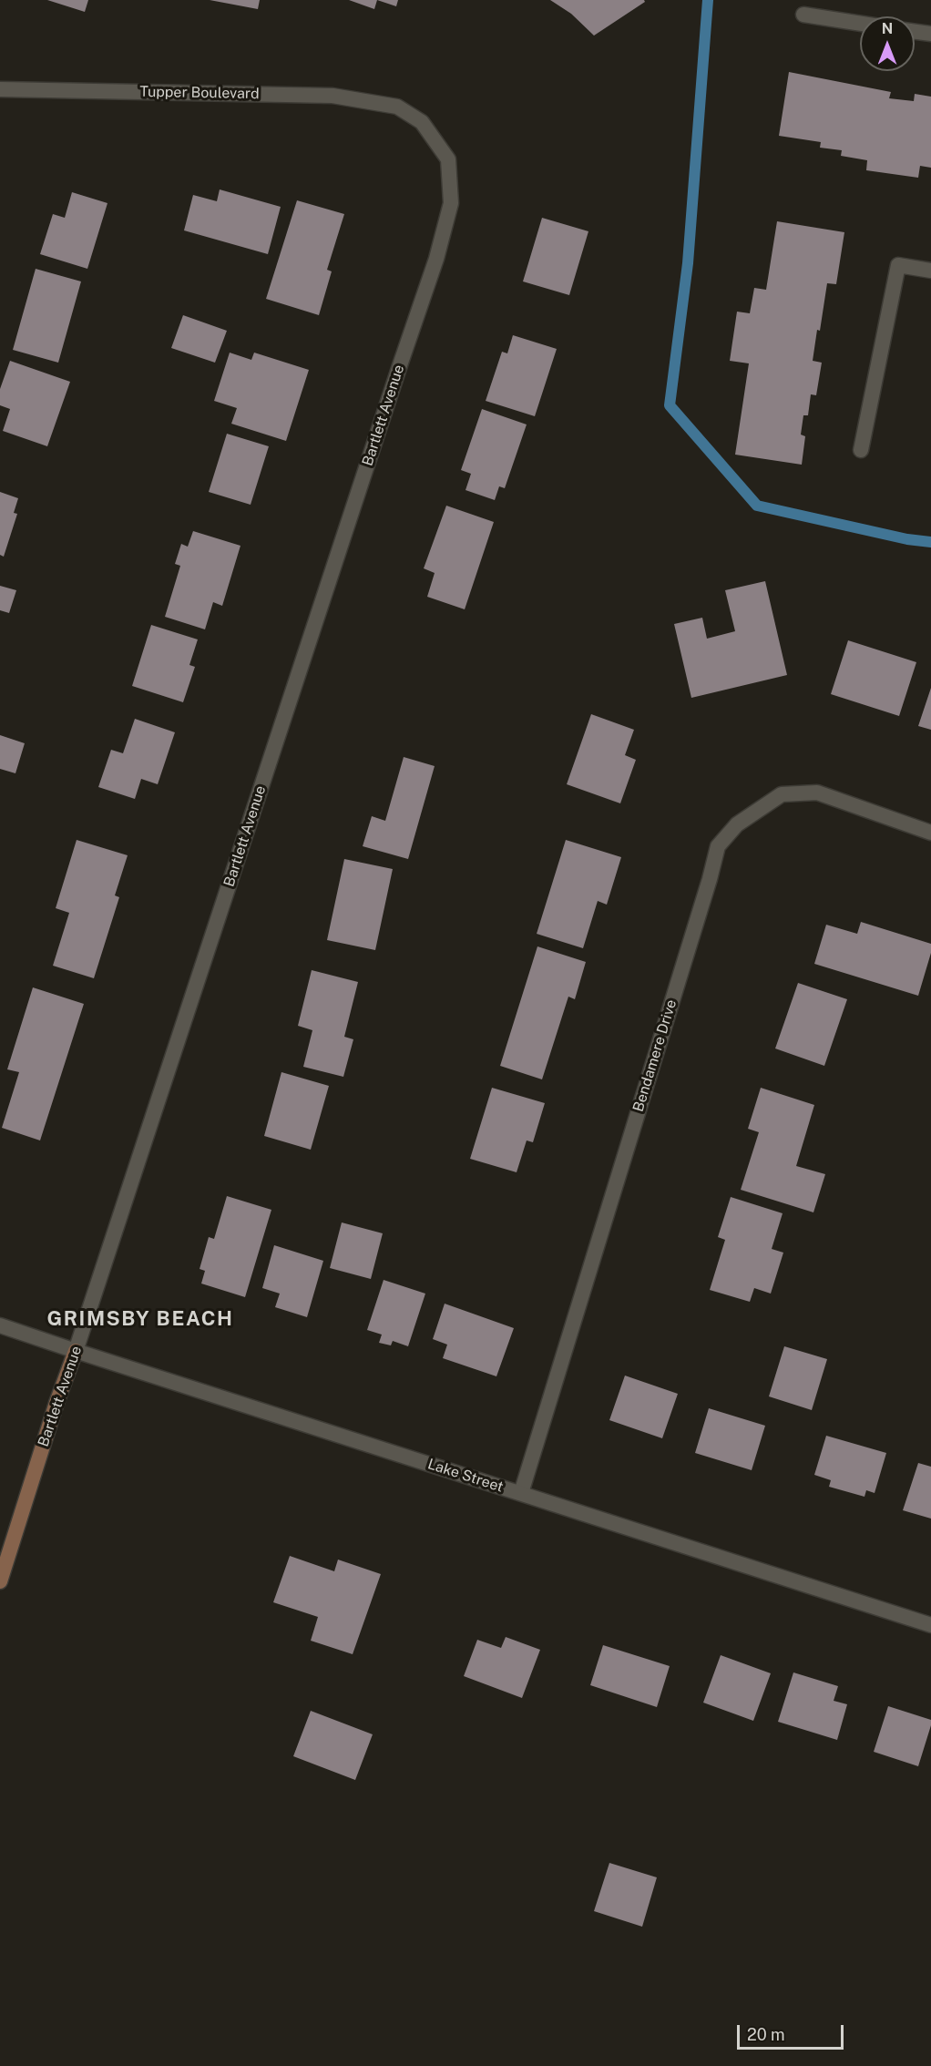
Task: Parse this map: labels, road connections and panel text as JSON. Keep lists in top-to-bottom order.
{
  "streets": {
    "main road": ["Bartlett Avenue"],
    "street": ["Tupper Boulevard", "Bendamere Drive", "Lake Street"]
  },
  "crossings": [
    ["Tupper Boulevard", "Bartlett Avenue"],
    ["Bartlett Avenue", "Lake Street"],
    ["Bendamere Drive", "Lake Street"]
  ],
  "districts": ["GRIMSBY BEACH"],
  "scale_bar": "20 m",
  "north": "top"
}
